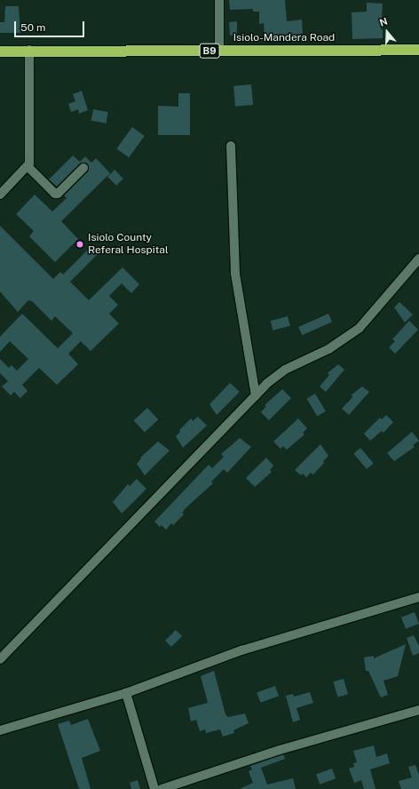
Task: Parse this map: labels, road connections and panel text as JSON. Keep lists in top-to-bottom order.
{
  "streets": {
    "highway": ["Isiolo-Mandera Road", "B9"]
  },
  "places": ["Isiolo County Referal Hospital"],
  "scale_bar": "50 m",
  "north": "top"
}
